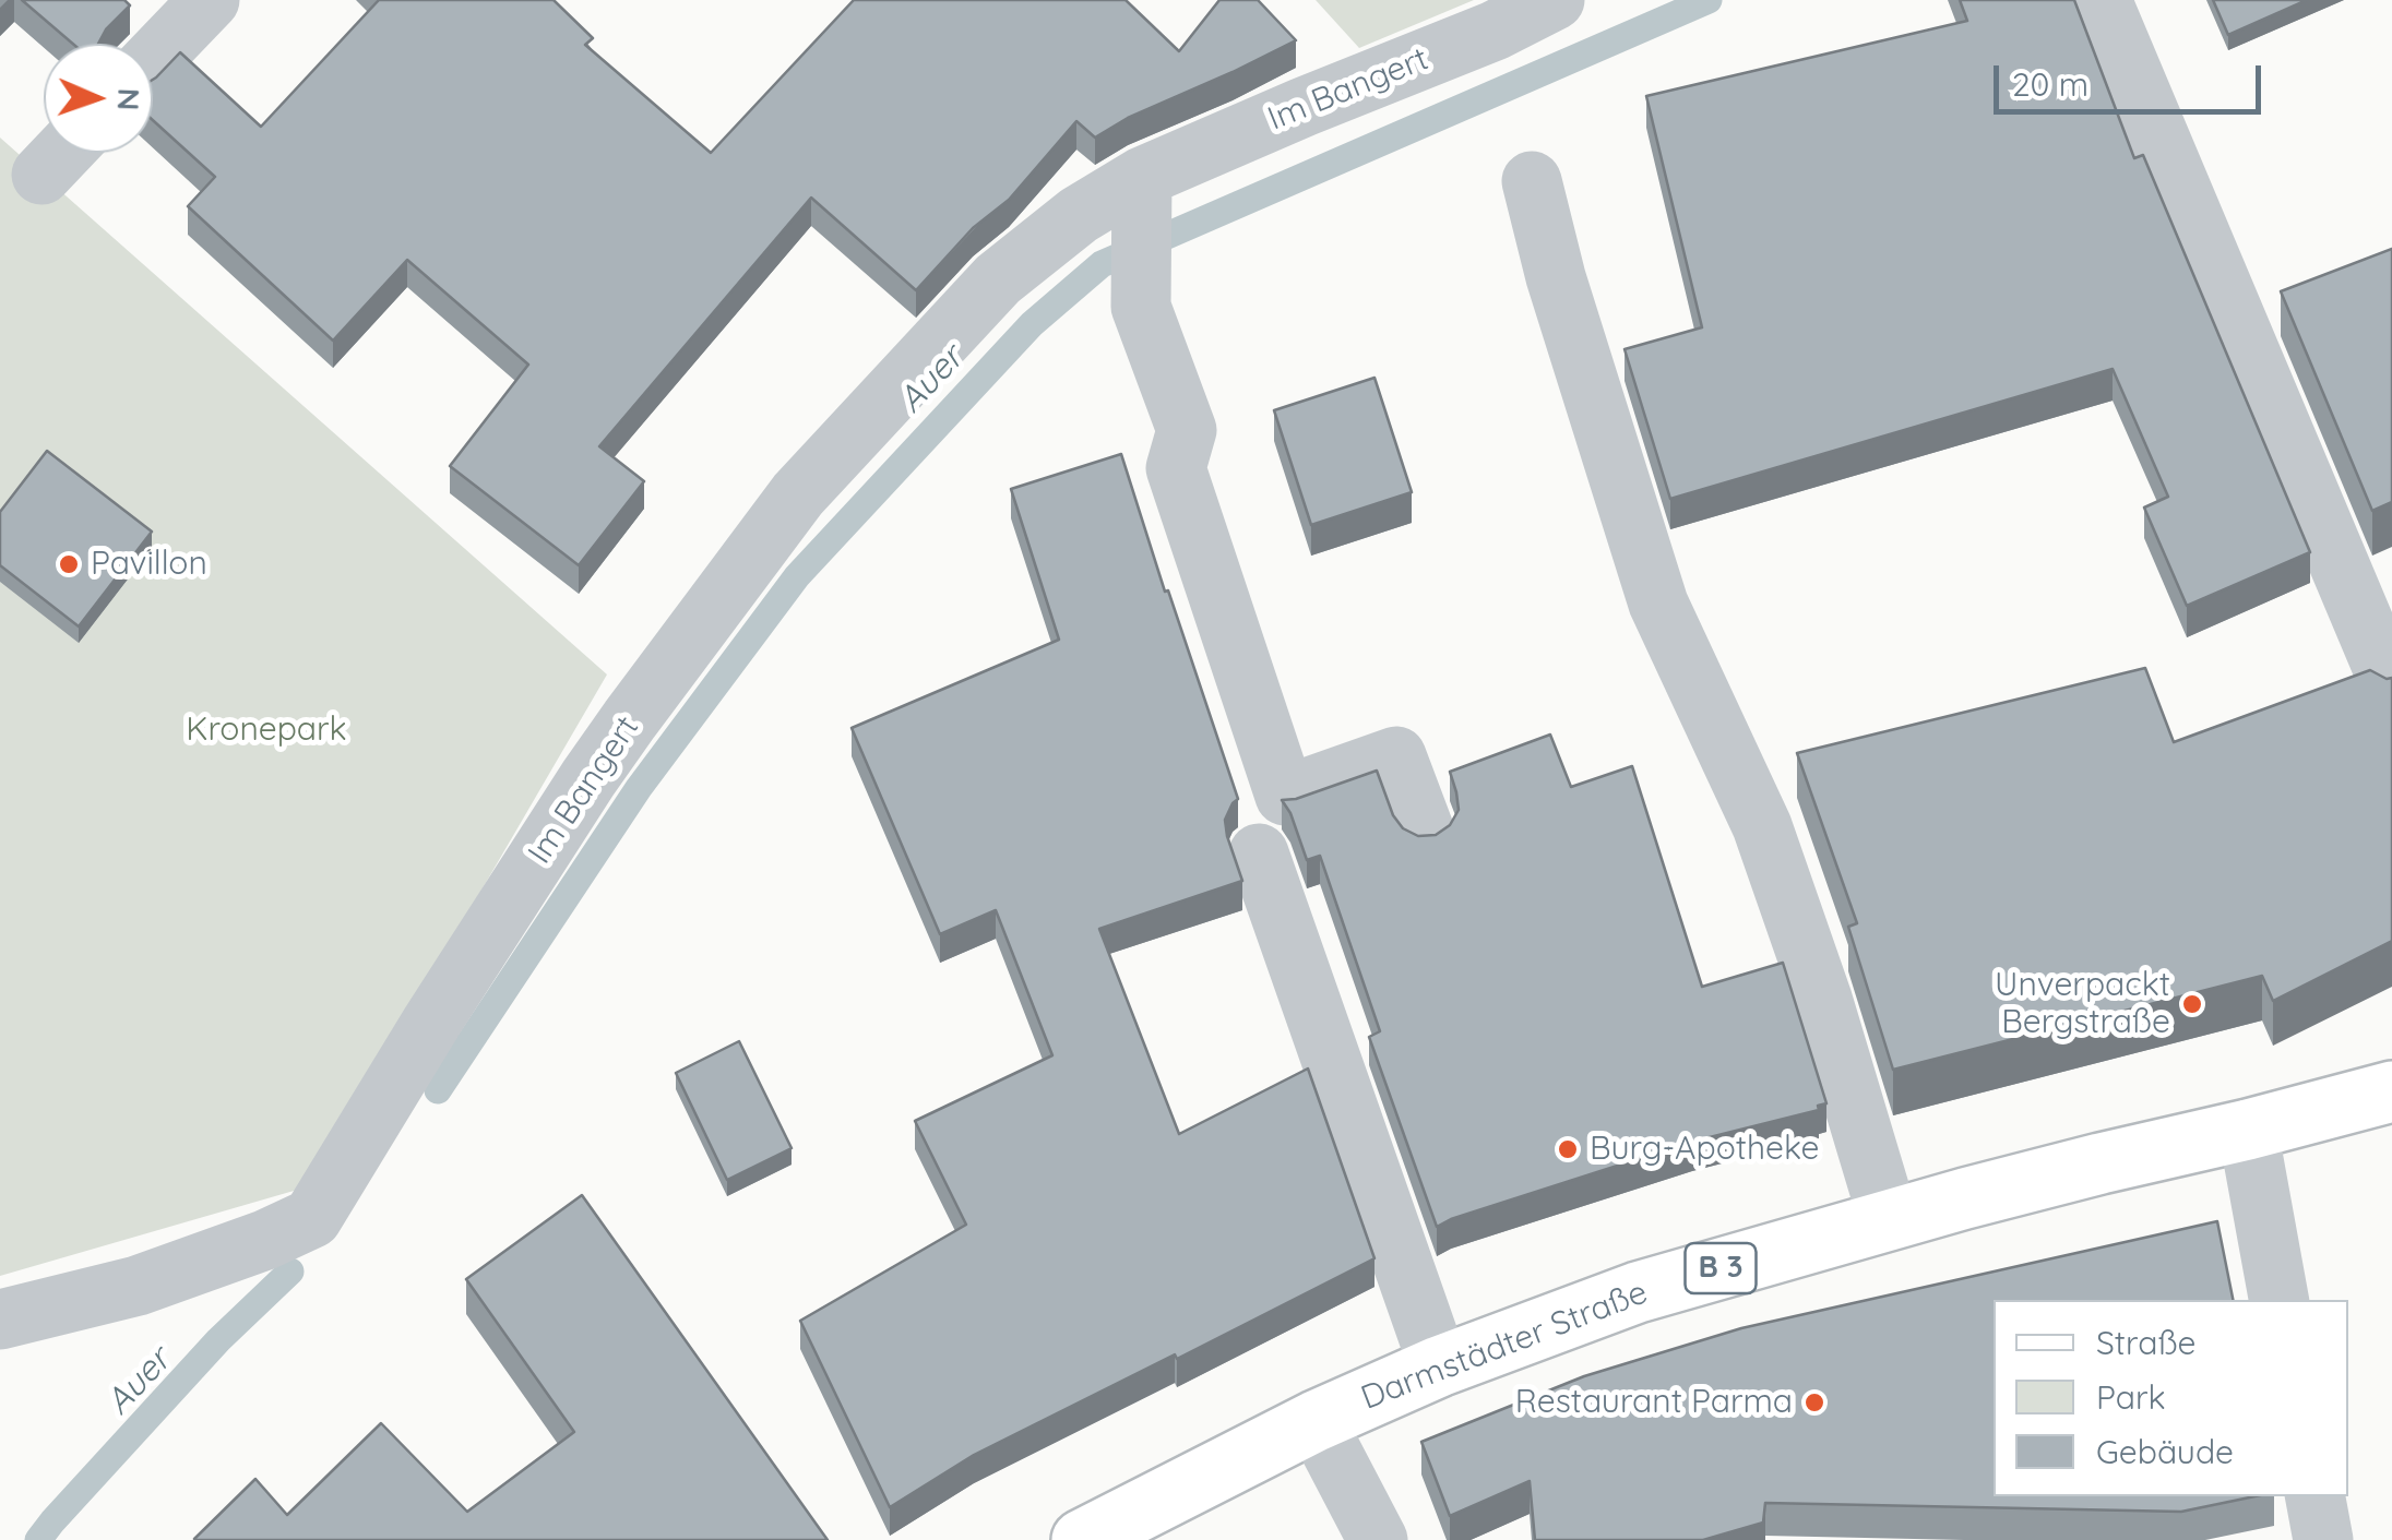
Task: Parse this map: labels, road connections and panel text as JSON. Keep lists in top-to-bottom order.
{
  "streets": {
    "main road": ["B 3", "Darmstädter Straße"],
    "street": ["Im Bangert"]
  },
  "water": ["Auer"],
  "parks": ["Kronepark"],
  "places": [
    "Pavillon",
    "Unverpackt Bergstraße",
    "Burg-Apotheke",
    "Restaurant Parma"
  ],
  "legend": ["Straße", "Park", "Gebäude"],
  "scale_bar": "20 m",
  "north": "right"
}
